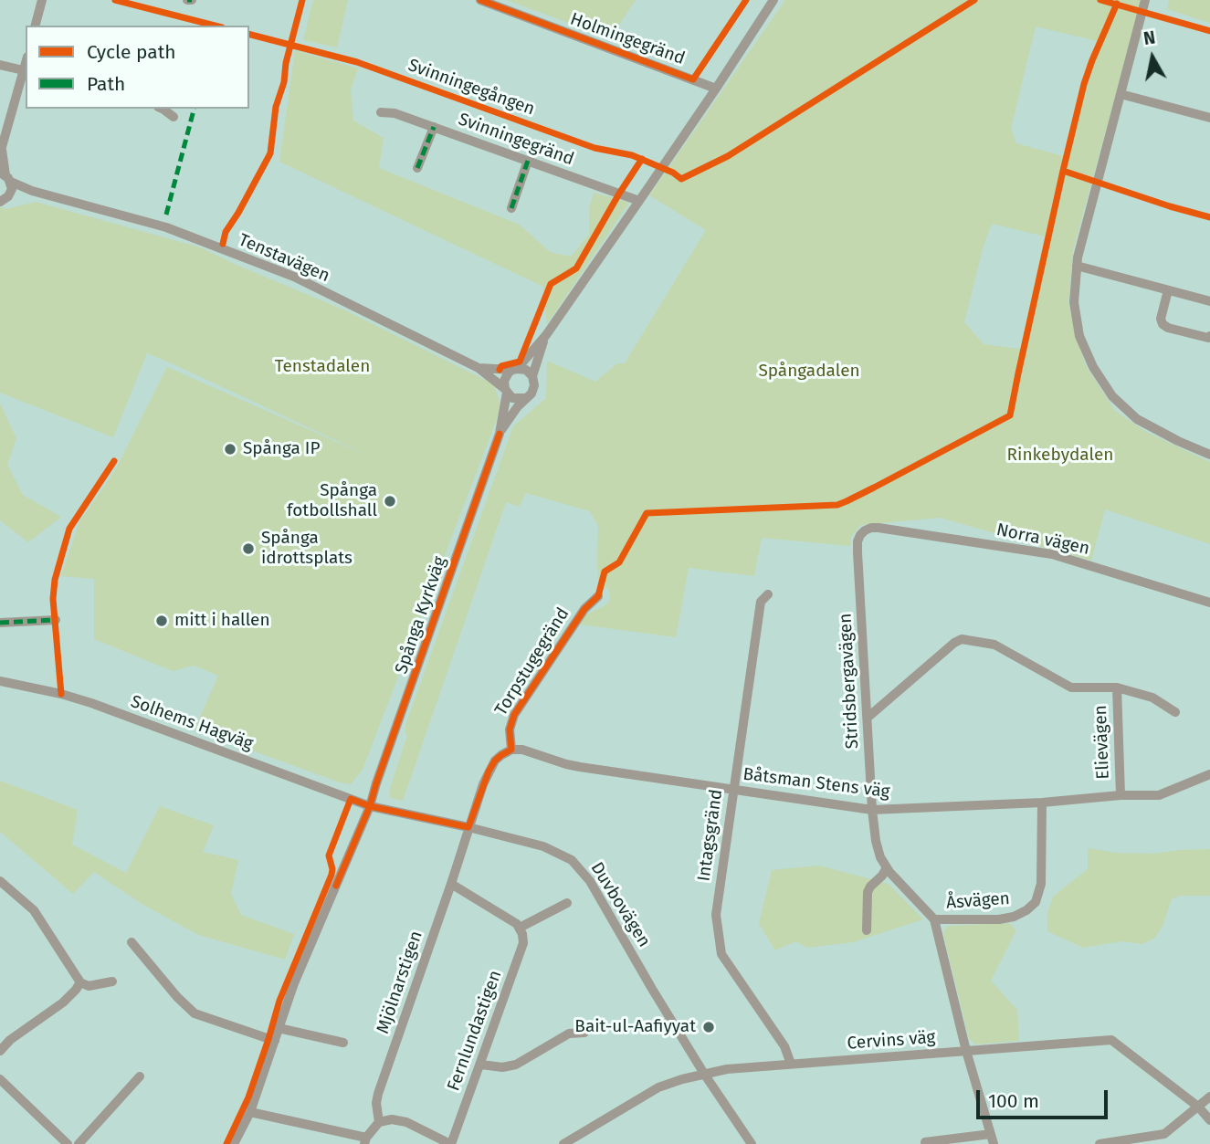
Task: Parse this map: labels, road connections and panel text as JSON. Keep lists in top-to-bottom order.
{
  "streets": {
    "street": [
      "Holmingegränd",
      "Svinningegränd",
      "Tenstavägen",
      "Norra vägen",
      "Spånga Kyrkväg",
      "Torpstugegränd",
      "Stridsbergavägen",
      "Solhems Hagväg",
      "Elievägen",
      "Båtsman Stens väg",
      "Intagsgränd",
      "Åsvägen",
      "Duvbovägen",
      "Mjölnarstigen",
      "Fernlundastigen",
      "Cervins väg"
    ],
    "cycle path": ["Svinningegången"]
  },
  "crossings": [
    ["Tenstavägen", "Spånga Kyrkväg"],
    ["Norra vägen", "Stridsbergavägen"],
    ["Spånga Kyrkväg", "Solhems Hagväg"],
    ["Spånga Kyrkväg", "Duvbovägen"],
    ["Torpstugegränd", "Båtsman Stens väg"],
    ["Stridsbergavägen", "Båtsman Stens väg"],
    ["Stridsbergavägen", "Åsvägen"],
    ["Stridsbergavägen", "Cervins väg"],
    ["Solhems Hagväg", "Duvbovägen"],
    ["Elievägen", "Båtsman Stens väg"],
    ["Båtsman Stens väg", "Intagsgränd"],
    ["Båtsman Stens väg", "Åsvägen"],
    ["Intagsgränd", "Cervins väg"],
    ["Duvbovägen", "Mjölnarstigen"],
    ["Duvbovägen", "Cervins väg"]
  ],
  "parks": ["Tenstadalen", "Spångadalen", "Rinkebydalen"],
  "places": [
    "Spånga IP",
    "Spånga fotbollshall",
    "Spånga idrottsplats",
    "mitt i hallen",
    "Bait-ul-Aafiyyat"
  ],
  "legend": ["Cycle path", "Path"],
  "scale_bar": "100 m",
  "north": "top"
}
